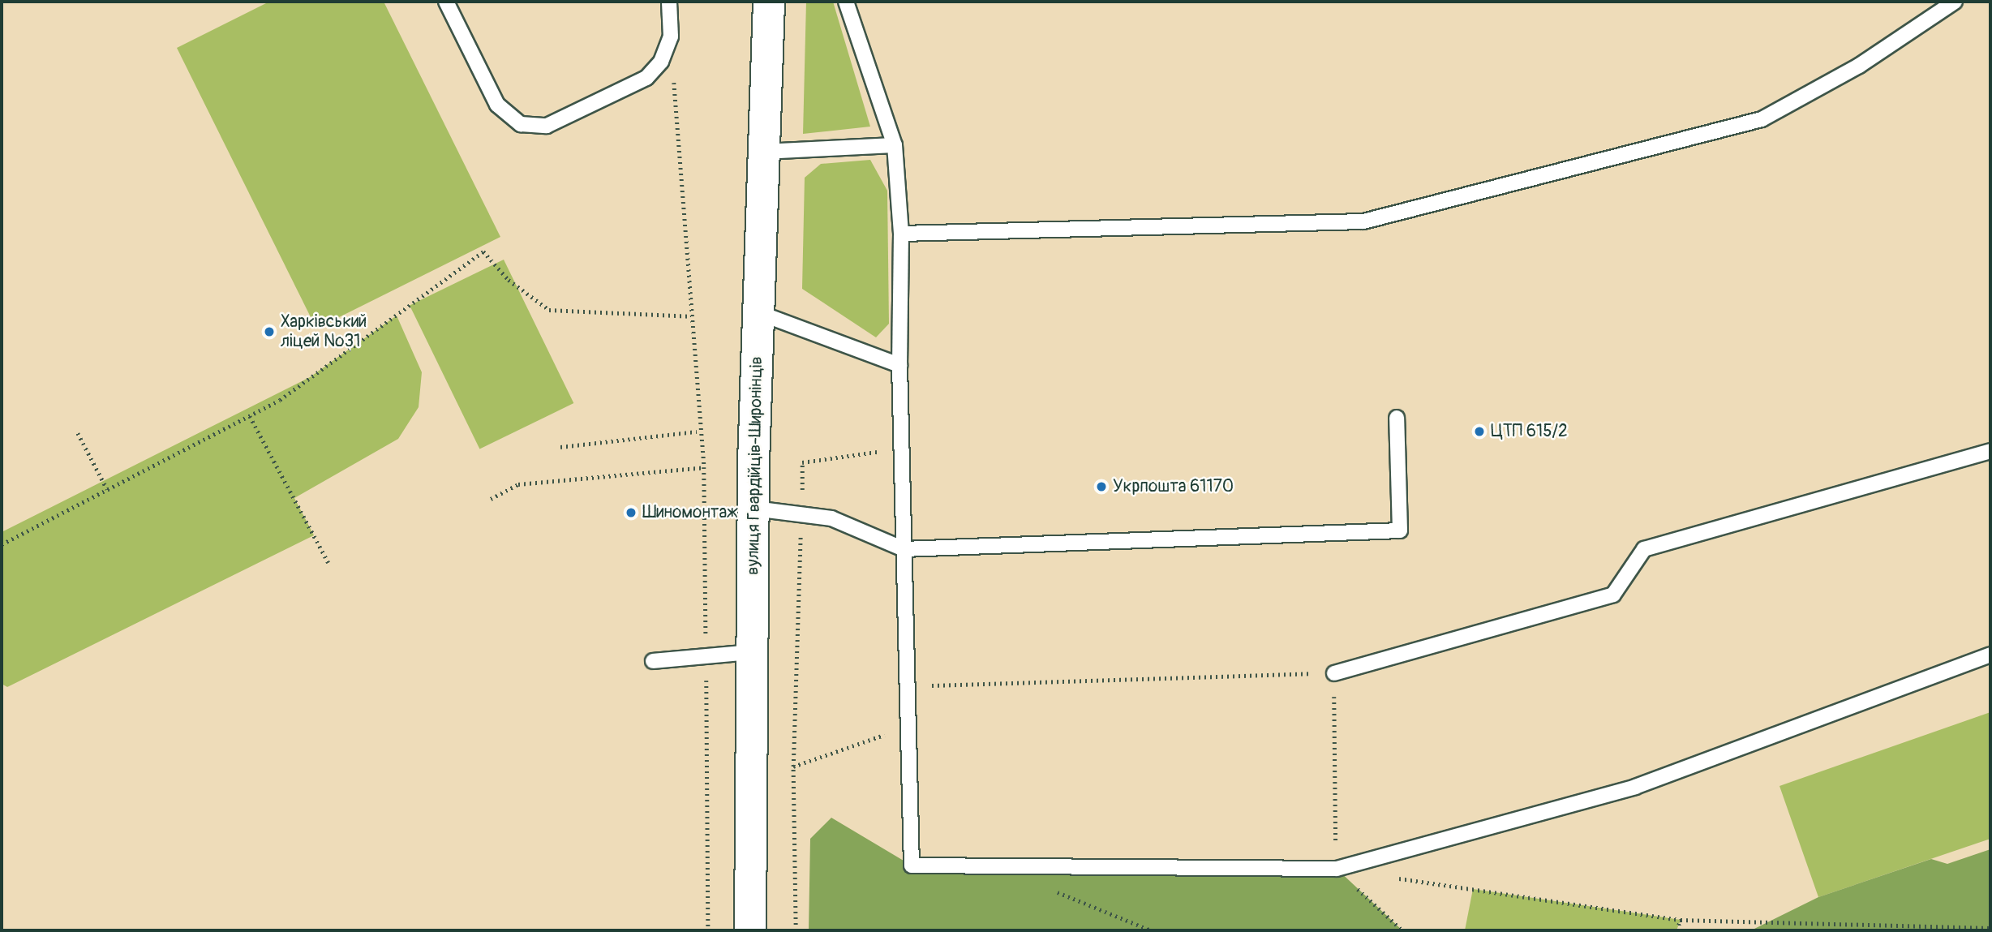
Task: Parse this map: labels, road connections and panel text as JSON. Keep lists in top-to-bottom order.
{
  "streets": {
    "main road": ["вулиця Гвардійців-Широнінців"]
  },
  "places": [
    "Харківський ліцей №31",
    "ЦТП 615/2",
    "Укрпошта 61170",
    "Шиномонтаж"
  ]
}
